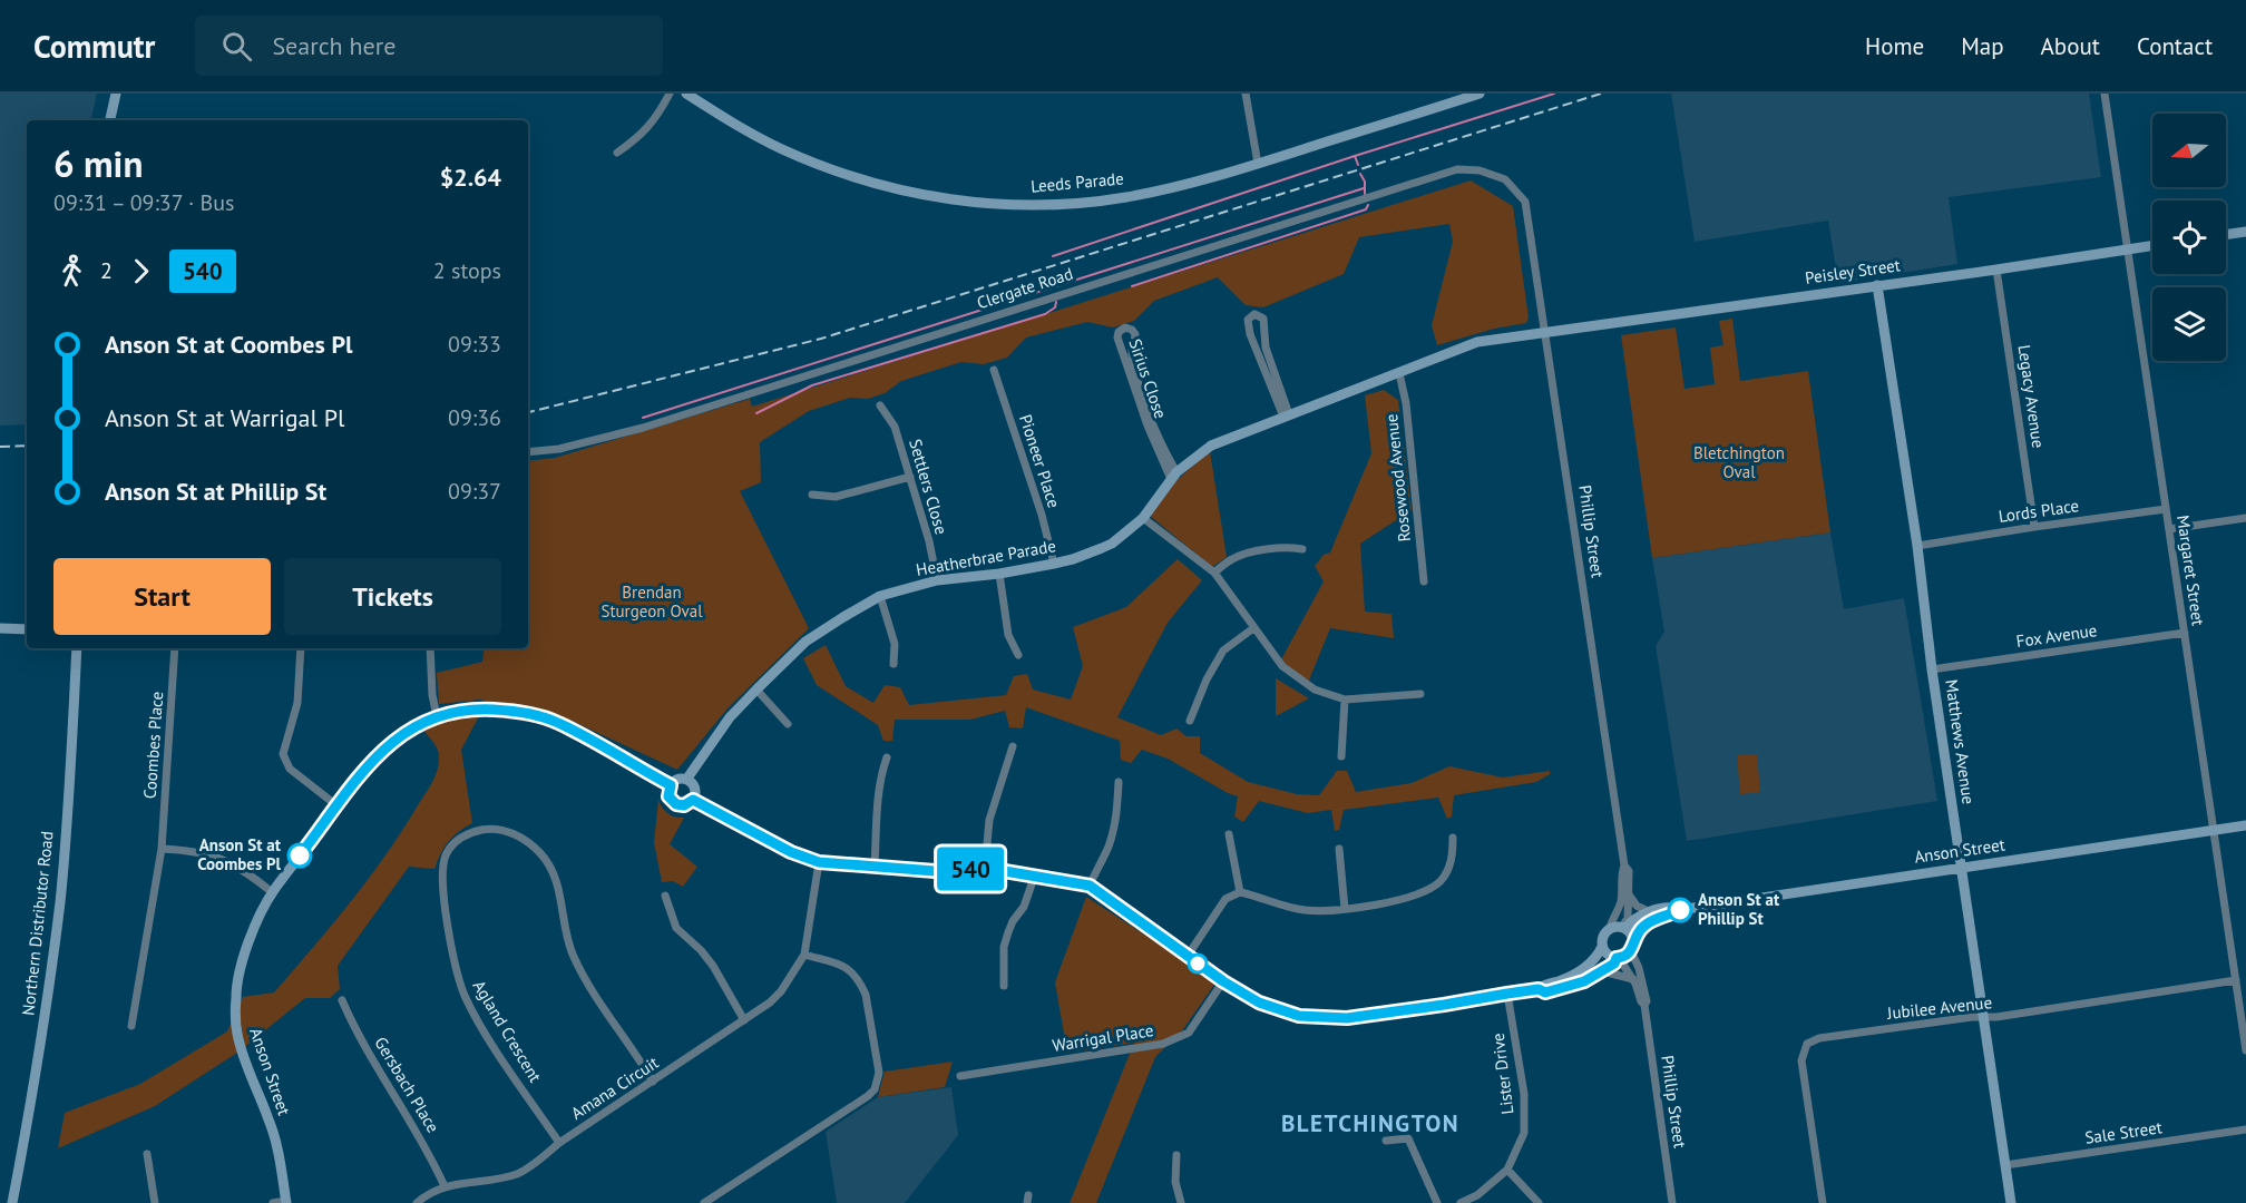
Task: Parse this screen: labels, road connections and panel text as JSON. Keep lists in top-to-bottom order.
{
  "streets": {
    "street": [
      "Leeds Parade",
      "Peisley Street",
      "Clergate Road",
      "Sirius Close",
      "Legacy Avenue",
      "Pioneer Place",
      "Rosewood Avenue",
      "Settlers Close",
      "Lords Place",
      "Phillip Street",
      "Heatherbrae Parade",
      "Margaret Street",
      "Fox Avenue",
      "Matthews Avenue",
      "Coombes Place",
      "Anson Street",
      "Northern Distributor Road",
      "Jubilee Avenue",
      "Agland Crescent",
      "Warrigal Place",
      "Lister Drive",
      "Gersbach Place",
      "Amana Circuit",
      "Sale Street"
    ]
  },
  "crossings": [
    ["Peisley Street", "Legacy Avenue"],
    ["Peisley Street", "Phillip Street"],
    ["Peisley Street", "Heatherbrae Parade"],
    ["Peisley Street", "Margaret Street"],
    ["Peisley Street", "Matthews Avenue"],
    ["Clergate Road", "Phillip Street"],
    ["Sirius Close", "Heatherbrae Parade"],
    ["Legacy Avenue", "Lords Place"],
    ["Pioneer Place", "Heatherbrae Parade"],
    ["Rosewood Avenue", "Heatherbrae Parade"],
    ["Settlers Close", "Heatherbrae Parade"],
    ["Lords Place", "Margaret Street"],
    ["Lords Place", "Matthews Avenue"],
    ["Phillip Street", "Heatherbrae Parade"],
    ["Phillip Street", "Anson Street"],
    ["Heatherbrae Parade", "Anson Street"],
    ["Margaret Street", "Fox Avenue"],
    ["Margaret Street", "Anson Street"],
    ["Margaret Street", "Jubilee Avenue"],
    ["Fox Avenue", "Matthews Avenue"],
    ["Matthews Avenue", "Anson Street"],
    ["Matthews Avenue", "Jubilee Avenue"],
    ["Matthews Avenue", "Sale Street"],
    ["Agland Crescent", "Amana Circuit"],
    ["Gersbach Place", "Amana Circuit"]
  ],
  "districts": ["BLETCHINGTON"],
  "parks": ["Bletchington Oval", "Brendan Sturgeon Oval"],
  "places": ["Anson St at Coombes Pl", "Anson St at Phillip St"],
  "lines": ["bus line 540"],
  "north": "left",
  "page": {
    "header": "Commutr",
    "search": "Search here",
    "nav": [
      "Home",
      "Map",
      "About",
      "Contact"
    ],
    "on_map": "540",
    "heading": ["6 min", "09:31 – 09:37 · Bus", "$2.64"],
    "legs": ["2", "540", "2 stops"],
    "list": [
      {
        "name": "Anson St at Coombes Pl",
        "value": "09:33"
      },
      {
        "name": "Anson St at Warrigal Pl",
        "value": "09:36"
      },
      {
        "name": "Anson St at Phillip St",
        "value": "09:37"
      }
    ],
    "buttons": ["Start", "Tickets"]
  }
}
